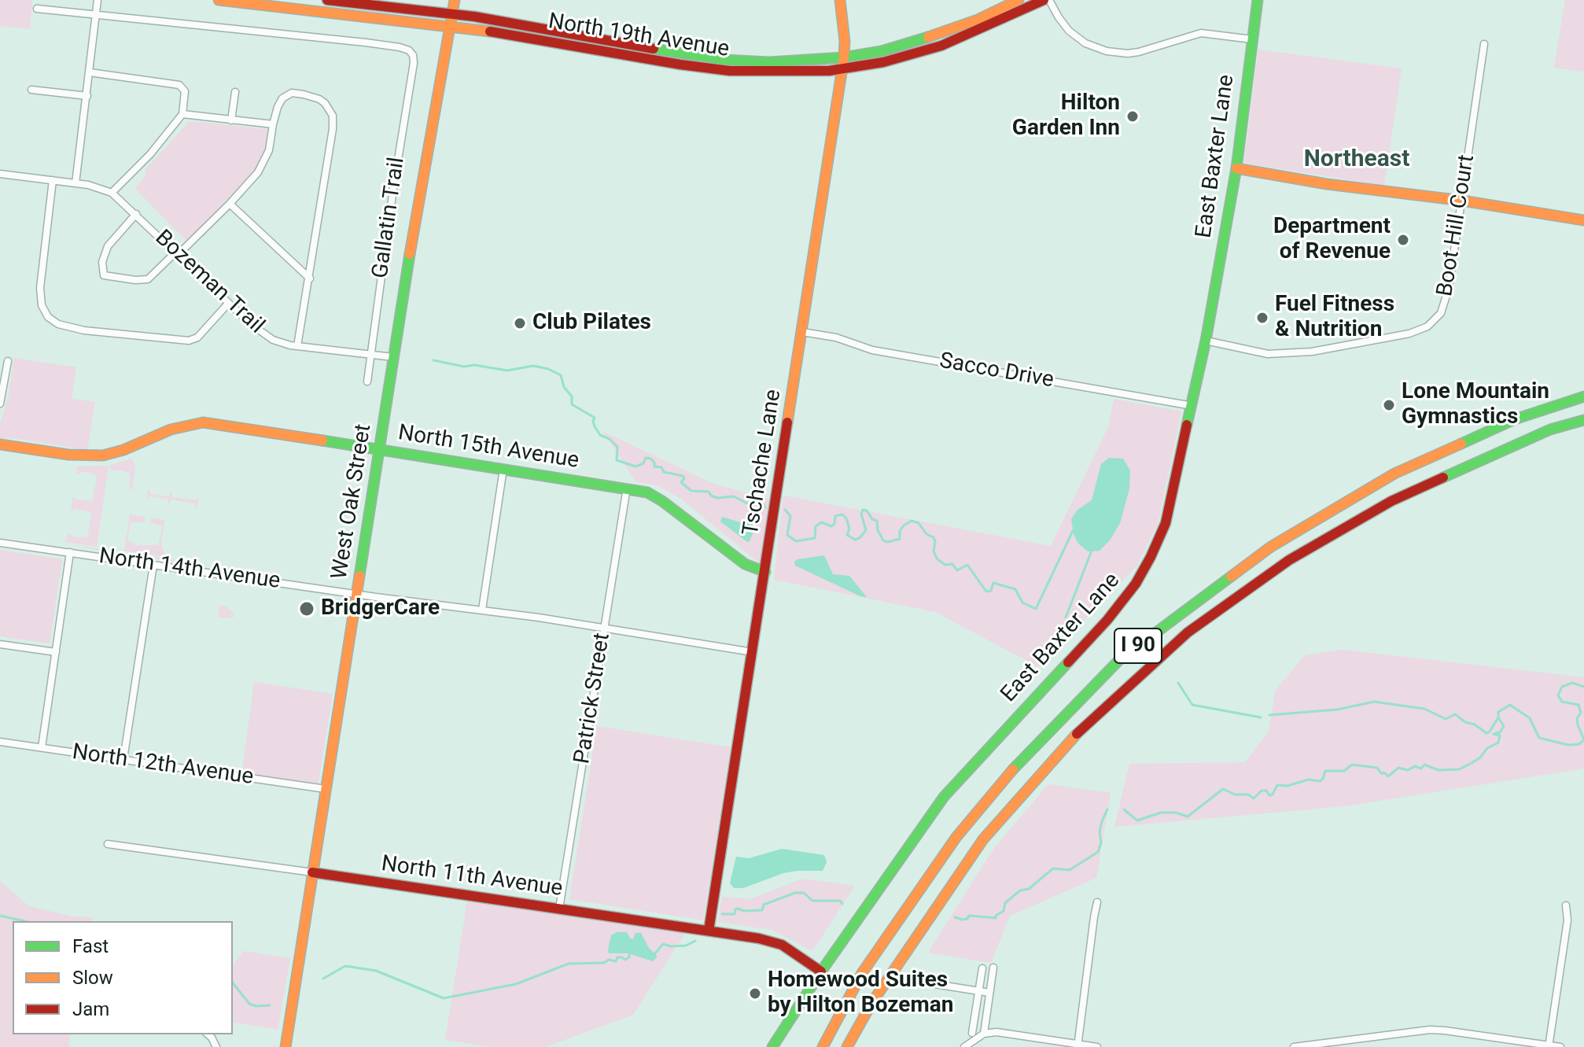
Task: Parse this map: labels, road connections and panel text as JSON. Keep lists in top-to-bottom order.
{
  "streets": {
    "main road": [
      "North 19th Avenue",
      "East Baxter Lane",
      "North 15th Avenue",
      "Tschache Lane",
      "West Oak Street",
      "I 90",
      "North 11th Avenue"
    ],
    "street": [
      "Gallatin Trail",
      "Boot Hill Court",
      "Bozeman Trail",
      "Sacco Drive",
      "North 14th Avenue",
      "Patrick Street",
      "North 12th Avenue"
    ]
  },
  "crossings": [
    ["North 19th Avenue", "Tschache Lane"],
    ["North 19th Avenue", "West Oak Street"],
    ["East Baxter Lane", "Boot Hill Court"],
    ["East Baxter Lane", "Sacco Drive"],
    ["East Baxter Lane", "North 11th Avenue"],
    ["Gallatin Trail", "Bozeman Trail"],
    ["Bozeman Trail", "West Oak Street"],
    ["Sacco Drive", "Tschache Lane"],
    ["North 15th Avenue", "Tschache Lane"],
    ["North 15th Avenue", "West Oak Street"],
    ["North 15th Avenue", "Patrick Street"],
    ["Tschache Lane", "North 14th Avenue"],
    ["Tschache Lane", "North 11th Avenue"],
    ["West Oak Street", "North 14th Avenue"],
    ["West Oak Street", "North 12th Avenue"],
    ["West Oak Street", "North 11th Avenue"],
    ["North 14th Avenue", "Patrick Street"],
    ["Patrick Street", "North 11th Avenue"]
  ],
  "districts": ["Northeast"],
  "places": [
    "Hilton Garden Inn",
    "Department of Revenue",
    "Fuel Fitness & Nutrition",
    "Club Pilates",
    "Lone Mountain Gymnastics",
    "BridgerCare",
    "Homewood Suites by Hilton Bozeman"
  ],
  "legend": ["Fast", "Slow", "Jam"]
}
